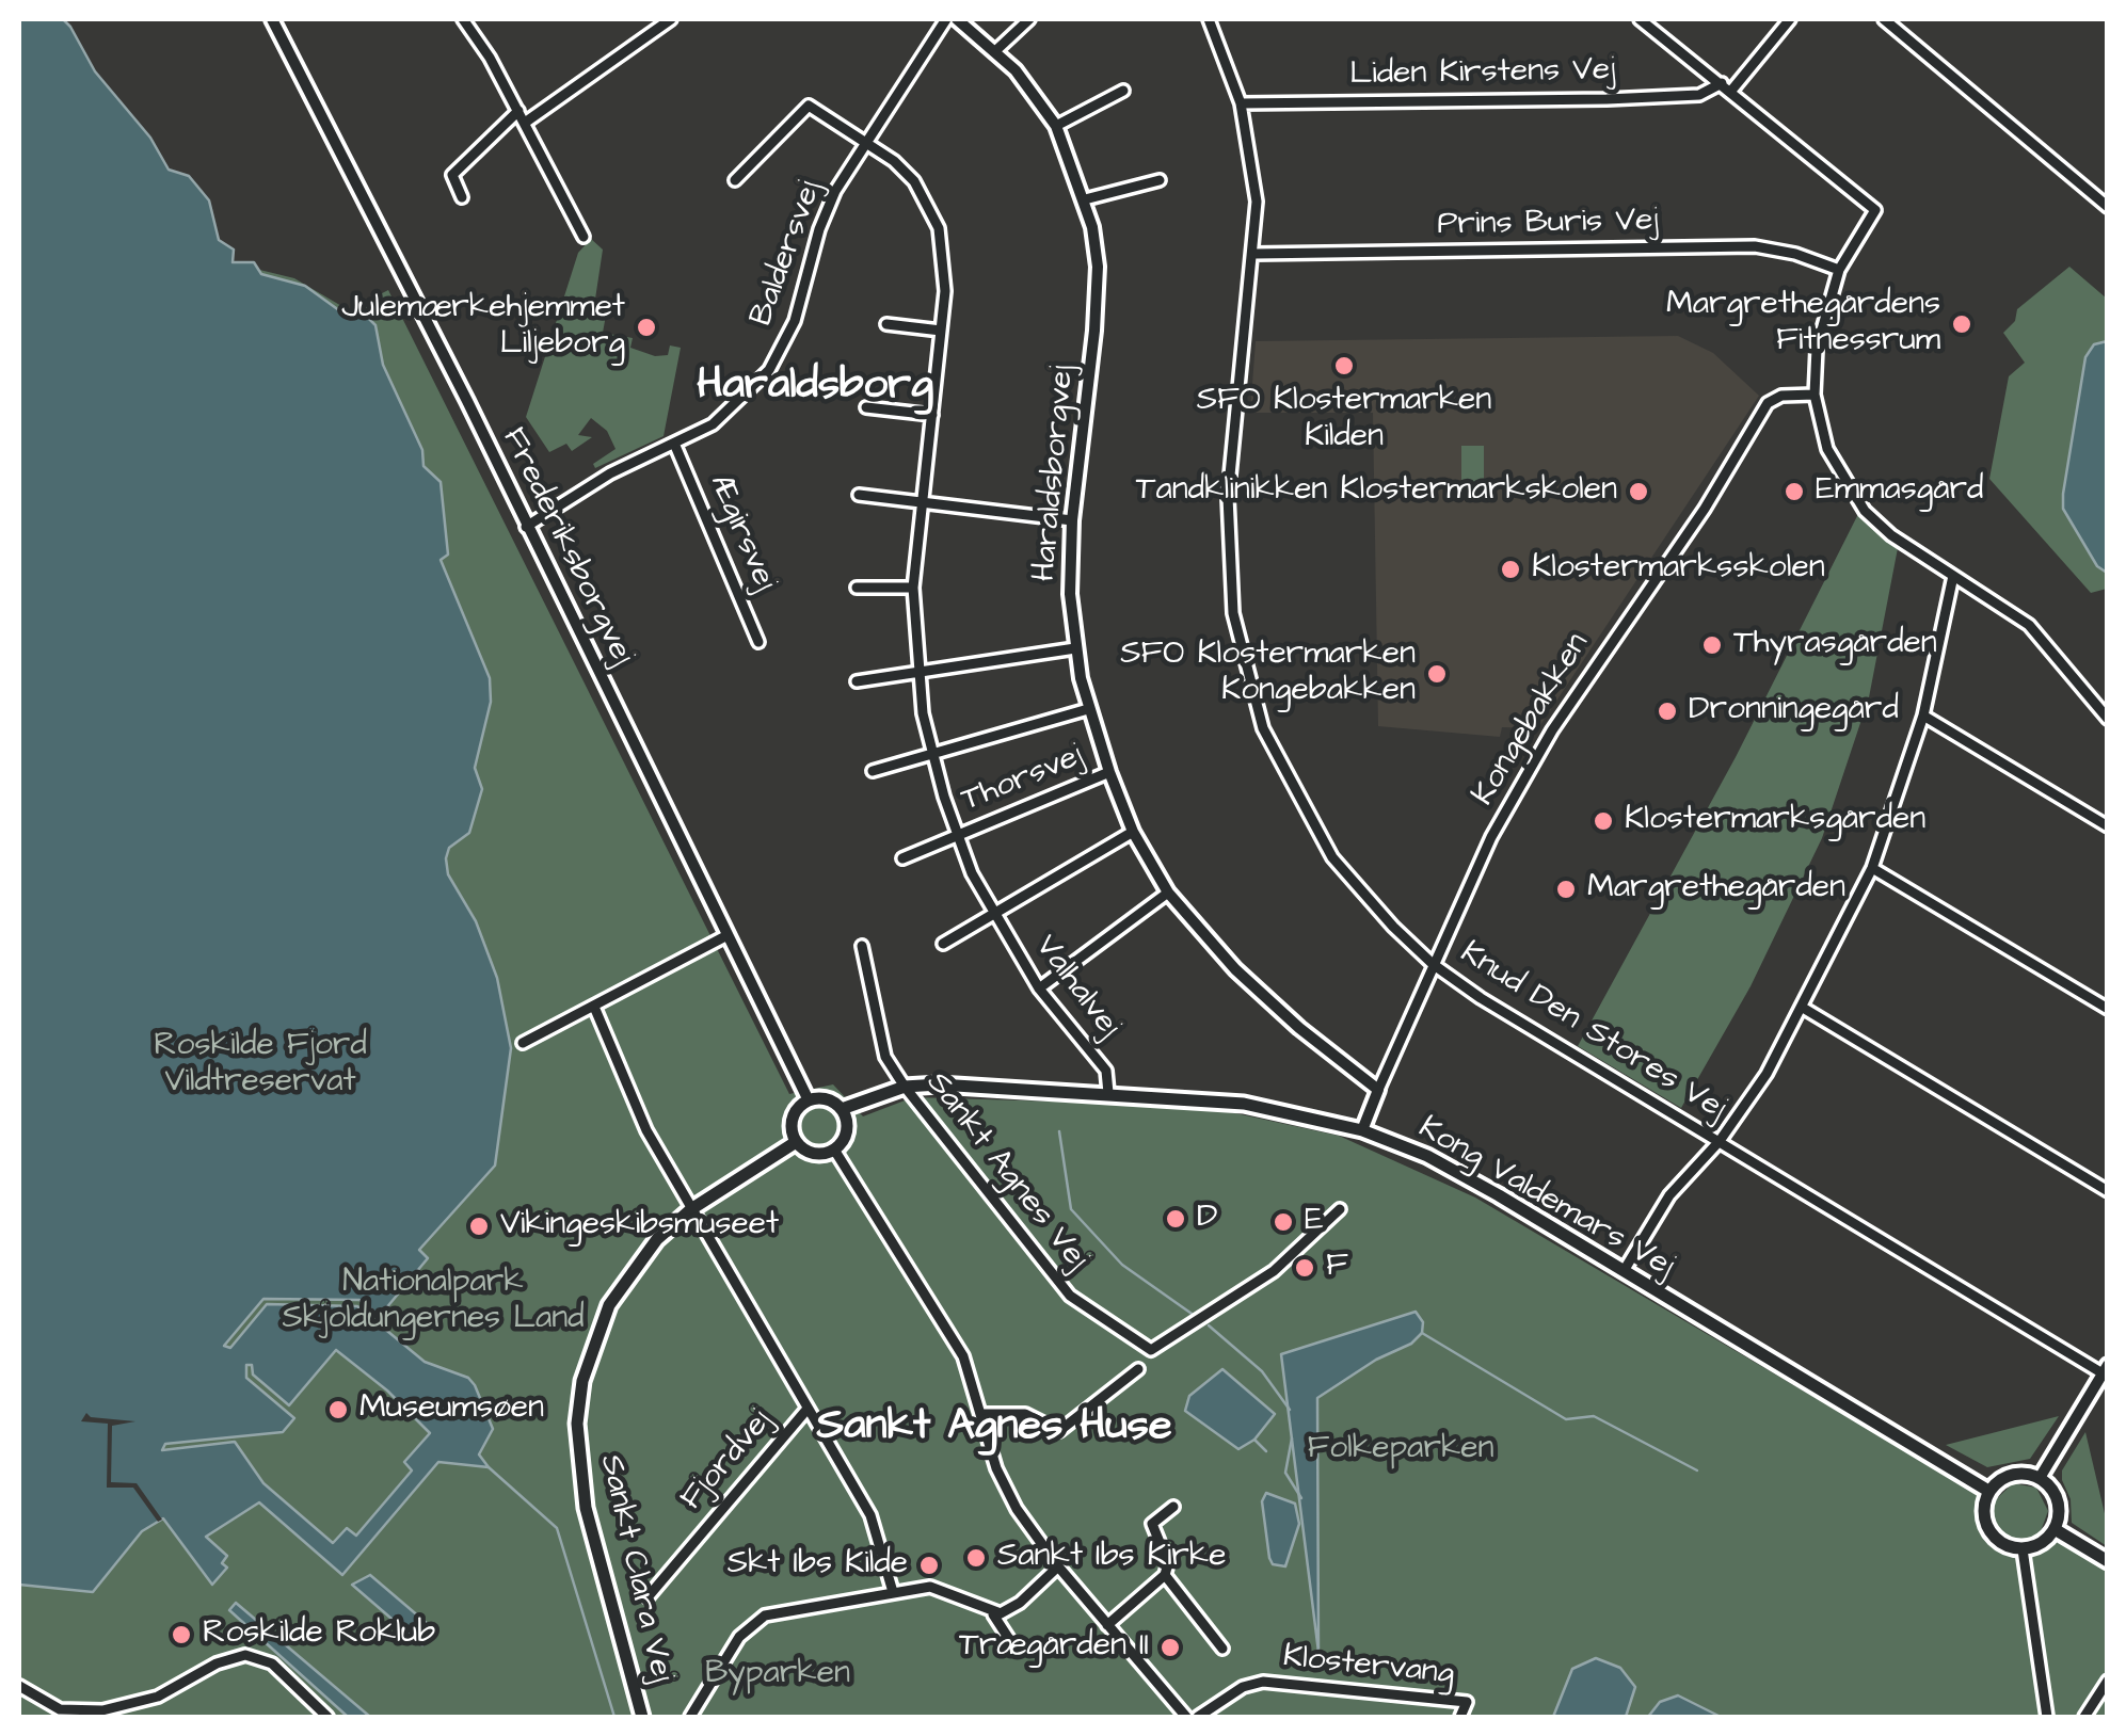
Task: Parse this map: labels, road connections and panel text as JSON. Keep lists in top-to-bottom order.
{
  "streets": {
    "main road": ["Kong Valdemars Vej", "Sankt Clara Vej"],
    "street": [
      "Liden Kirstens Vej",
      "Prins Buris Vej",
      "Baldersvej",
      "Haraldsborgvej",
      "Ægirsvej",
      "Frederiksborgvej",
      "Kongebakken",
      "Thorsvej",
      "Valhalvej",
      "Knud Den Stores Vej",
      "Sankt Agnes Vej",
      "Fjordvej",
      "Klostervang"
    ]
  },
  "crossings": [
    ["Liden Kirstens Vej", "Knud Den Stores Vej"],
    ["Prins Buris Vej", "Knud Den Stores Vej"],
    ["Baldersvej", "Ægirsvej"],
    ["Baldersvej", "Frederiksborgvej"],
    ["Baldersvej", "Valhalvej"],
    ["Haraldsborgvej", "Kongebakken"],
    ["Haraldsborgvej", "Thorsvej"],
    ["Frederiksborgvej", "Kong Valdemars Vej"],
    ["Frederiksborgvej", "Sankt Clara Vej"],
    ["Kongebakken", "Knud Den Stores Vej"],
    ["Kongebakken", "Kong Valdemars Vej"],
    ["Thorsvej", "Valhalvej"],
    ["Valhalvej", "Kong Valdemars Vej"],
    ["Sankt Agnes Vej", "Kong Valdemars Vej"],
    ["Kong Valdemars Vej", "Sankt Clara Vej"]
  ],
  "districts": ["Haraldsborg", "Sankt Agnes Huse"],
  "parks": [
    "Roskilde Fjord Vildtreservat",
    "Nationalpark Skjoldungernes Land",
    "Folkeparken",
    "Byparken"
  ],
  "places": [
    "Margrethegårdens Fitnessrum",
    "Julemærkehjemmet Liljeborg",
    "SFO Klostermarken Kilden",
    "Tandklinikken Klostermarkskolen",
    "Emmasgård",
    "Klostermarksskolen",
    "Thyrasgården",
    "SFO Klostermarken Kongebakken",
    "Dronningegård",
    "Klostermarksgården",
    "Margrethegården",
    "D",
    "E",
    "Vikingeskibsmuseet",
    "F",
    "Museumsøen",
    "Sankt Ibs Kirke",
    "Skt Ibs Kilde",
    "Roskilde Roklub",
    "Trægården II"
  ]
}
